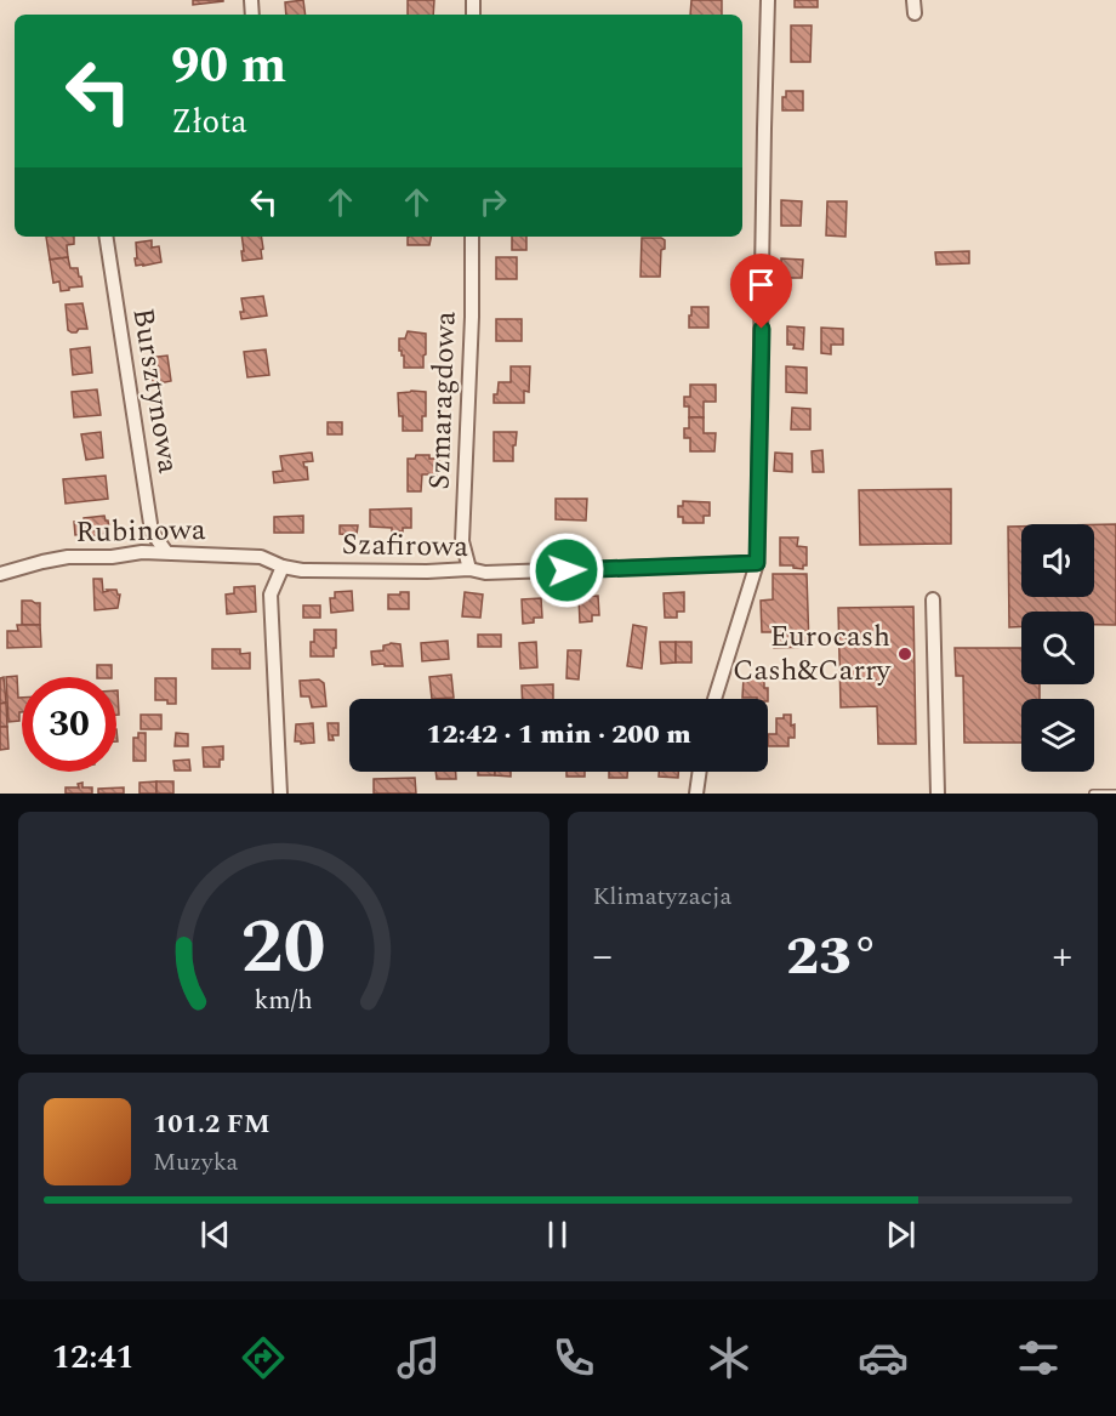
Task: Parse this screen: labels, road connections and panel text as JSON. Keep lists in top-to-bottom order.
{
  "streets": {
    "street": [
      "Bursztynowa",
      "Szmaragdowa",
      "Rubinowa",
      "Szafirowa"
    ]
  },
  "crossings": [
    ["Bursztynowa", "Rubinowa"],
    ["Szmaragdowa", "Szafirowa"],
    ["Rubinowa", "Szafirowa"]
  ],
  "places": ["Eurocash Cash&Carry"],
  "page": {
    "turn": ["90 m", "Złota"],
    "limit": "30",
    "trip": "12:42 · 1 min · 200 m",
    "tile": "Klimatyzacja",
    "heat": ["−", "23°", "+"],
    "song": ["101.2 FM", "Muzyka"],
    "tabs": "12:41",
    "gauge": ["20", "km/h"]
  }
}
